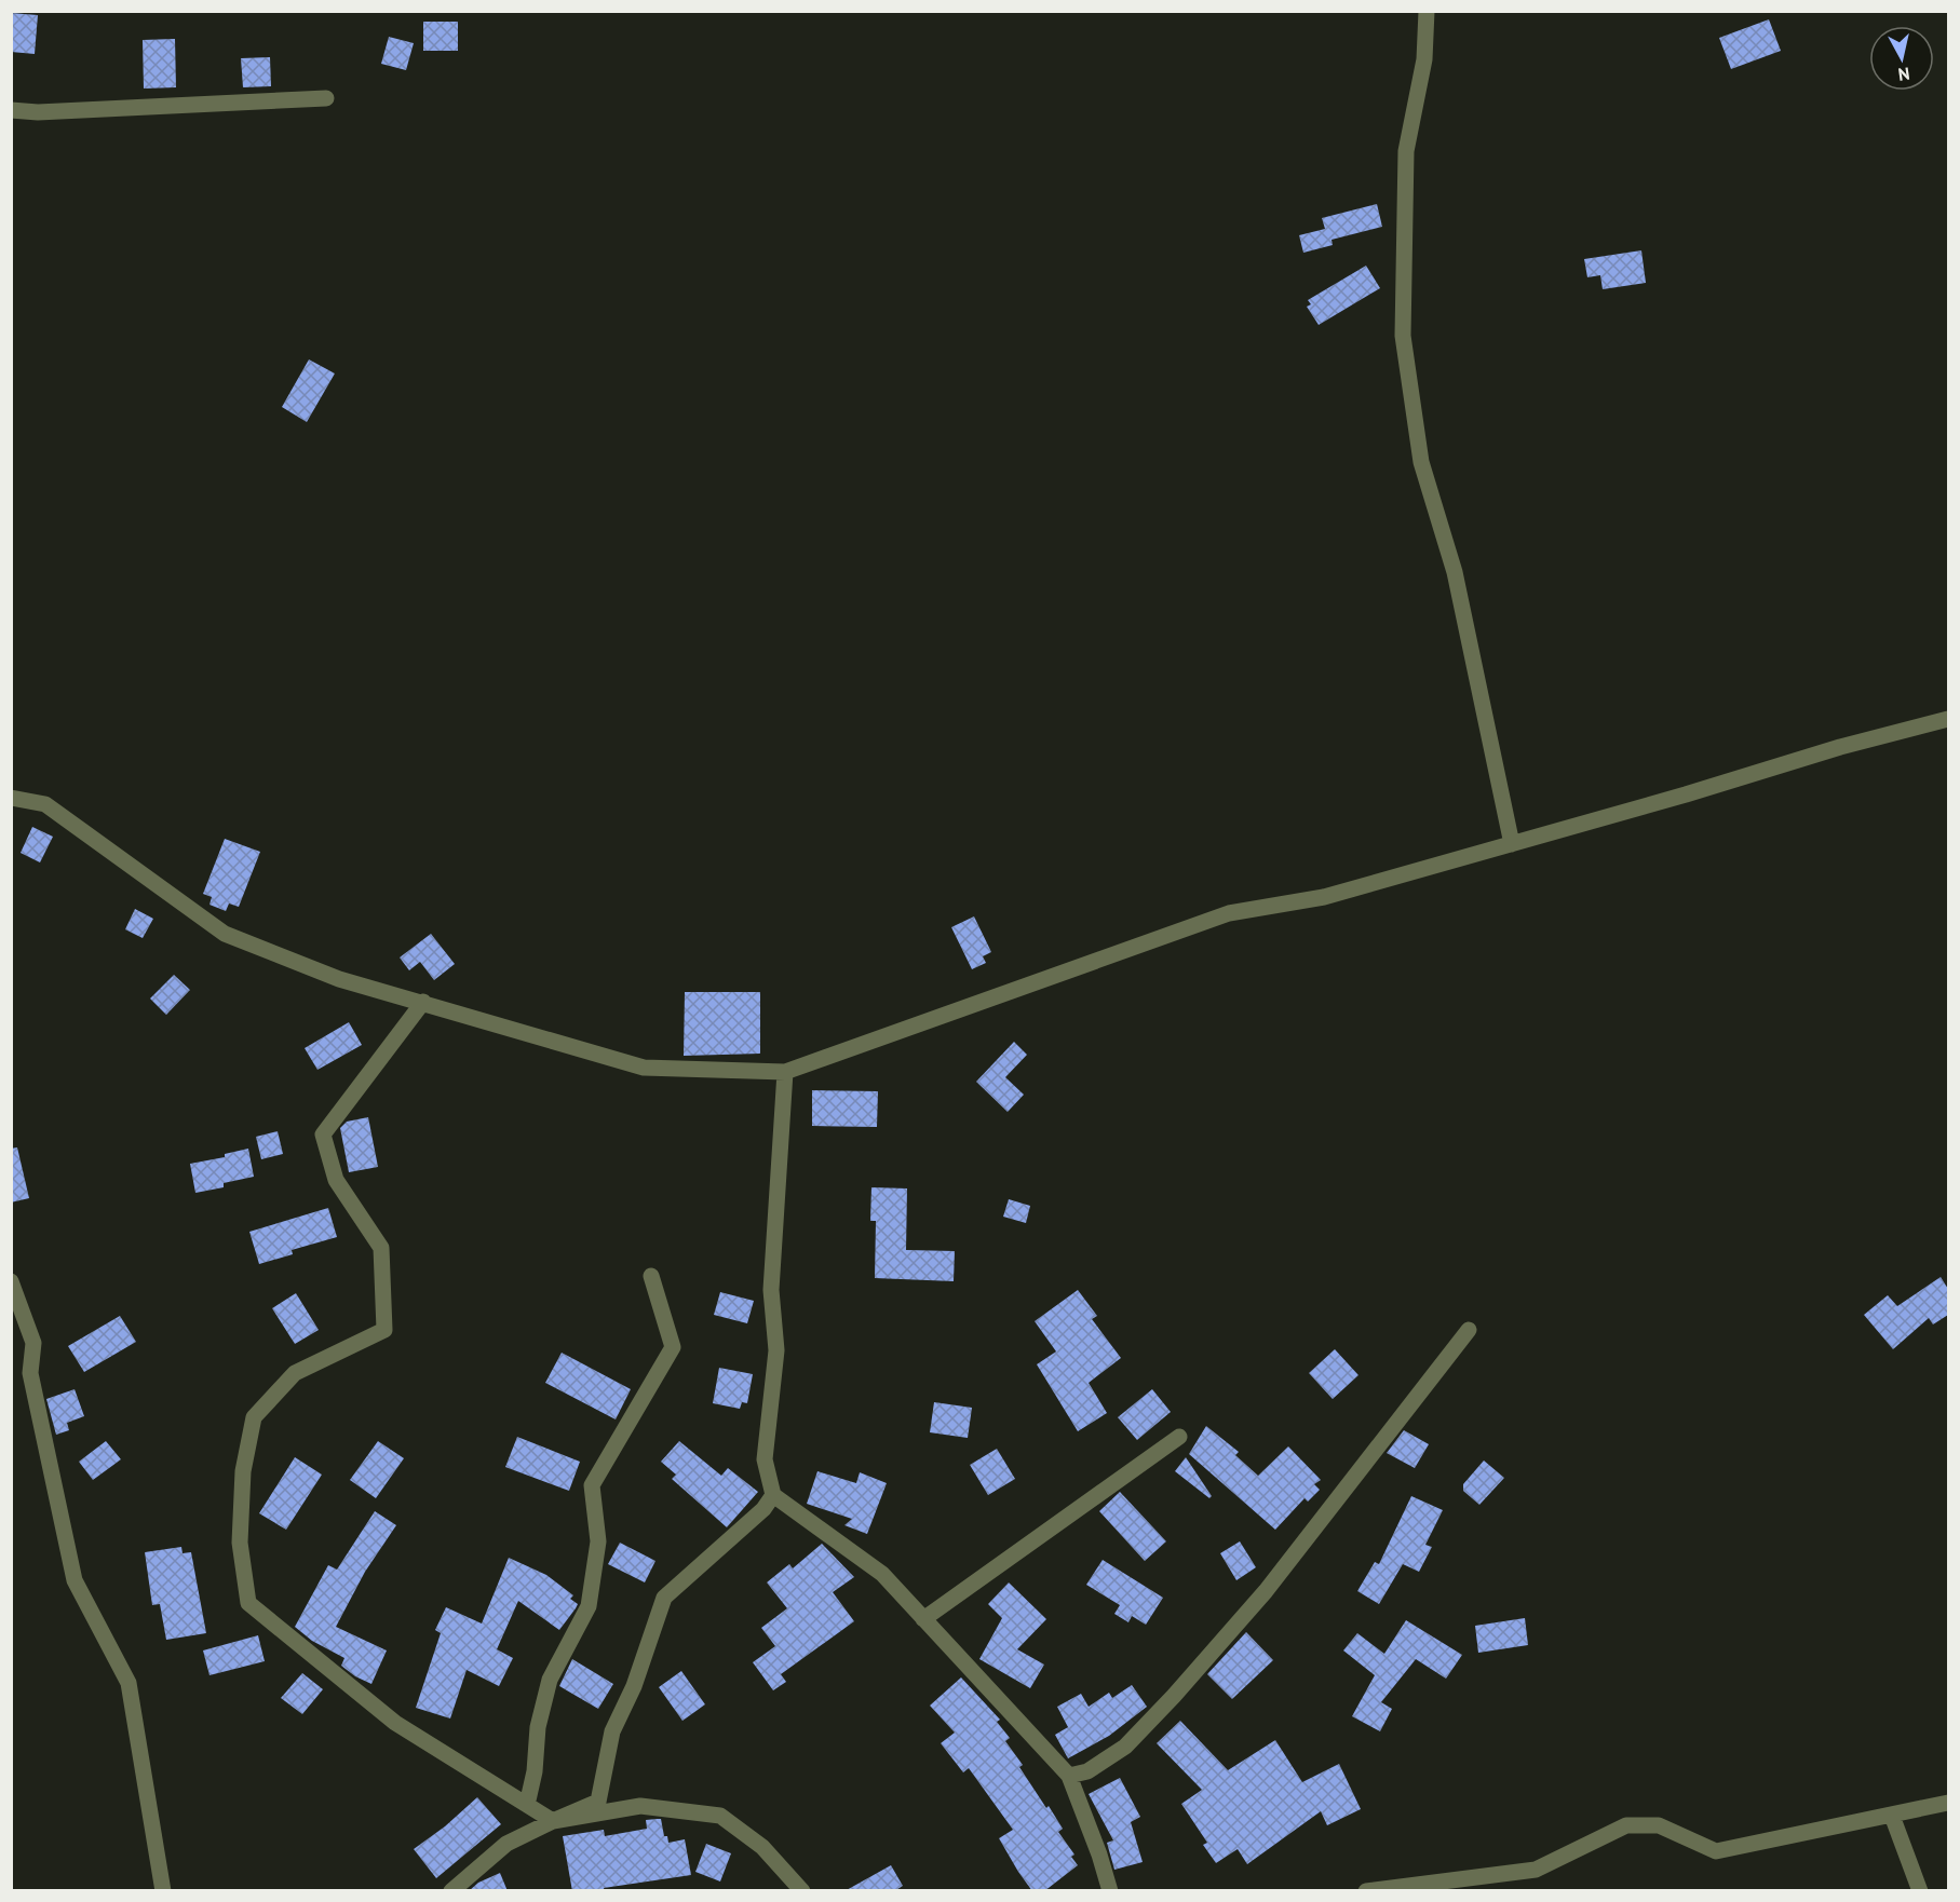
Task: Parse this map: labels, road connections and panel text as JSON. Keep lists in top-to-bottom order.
{
  "north": "bottom"
}
